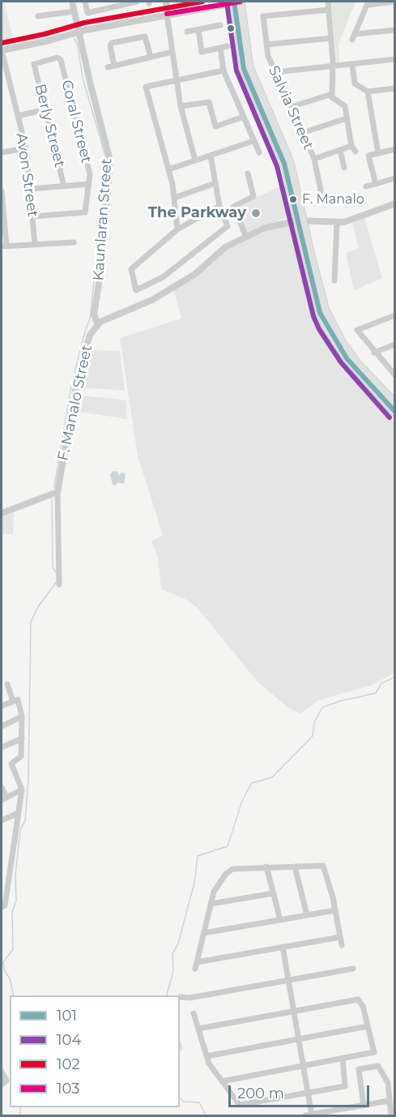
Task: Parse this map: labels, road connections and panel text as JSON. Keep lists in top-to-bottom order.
{
  "streets": {
    "street": [
      "Salvia Street",
      "Coral Street",
      "Berly Street",
      "Avon Street",
      "Kaunlaran Street",
      "F. Manalo Street"
    ]
  },
  "crossings": [
    ["Coral Street", "Berly Street"],
    ["Coral Street", "Avon Street"],
    ["Kaunlaran Street", "F. Manalo Street"]
  ],
  "places": ["F. Manalo", "The Parkway"],
  "lines": [
    "transit line 101",
    "transit line 102",
    "transit line 103",
    "transit line 104"
  ],
  "legend": [
    "101",
    "104",
    "102",
    "103"
  ],
  "scale_bar": "200 m"
}
